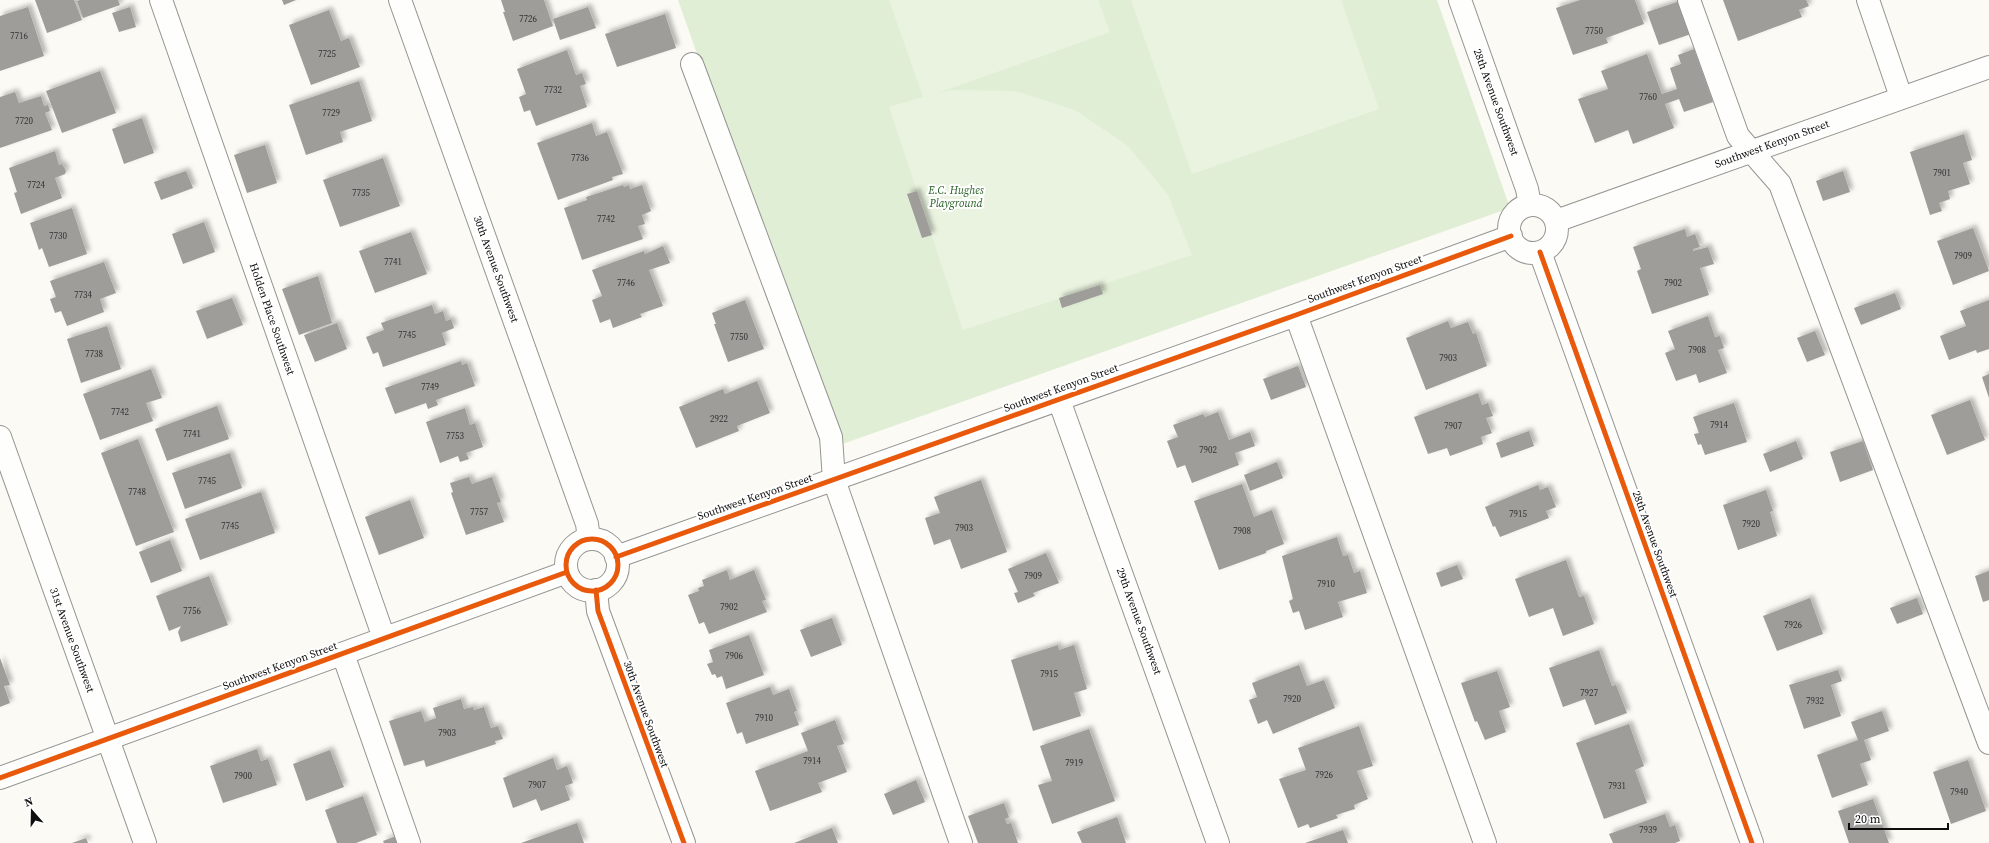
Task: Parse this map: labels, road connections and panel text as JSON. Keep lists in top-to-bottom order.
{
  "streets": {
    "street": [
      "28th Avenue Southwest",
      "Southwest Kenyon Street",
      "30th Avenue Southwest",
      "Holden Place Southwest",
      "29th Avenue Southwest",
      "31st Avenue Southwest"
    ]
  },
  "crossings": [
    ["28th Avenue Southwest", "Southwest Kenyon Street"],
    ["Southwest Kenyon Street", "30th Avenue Southwest"],
    ["Southwest Kenyon Street", "Holden Place Southwest"],
    ["Southwest Kenyon Street", "29th Avenue Southwest"],
    ["Southwest Kenyon Street", "31st Avenue Southwest"]
  ],
  "parks": ["E.C. Hughes Playground"],
  "house_numbers": [
    "7726",
    "7750",
    "7716",
    "7725",
    "7732",
    "7760",
    "7729",
    "7720",
    "7736",
    "7901",
    "7724",
    "7735",
    "7742",
    "7730",
    "7909",
    "7741",
    "7746",
    "7902",
    "7734",
    "7745",
    "7750",
    "7908",
    "7738",
    "7903",
    "7749",
    "7742",
    "2922",
    "7914",
    "7907",
    "7741",
    "7753",
    "7902",
    "7745",
    "7748",
    "7757",
    "7915",
    "7920",
    "7745",
    "7903",
    "7908",
    "7909",
    "7910",
    "7902",
    "7756",
    "7926",
    "7906",
    "7915",
    "7927",
    "7920",
    "7932",
    "7910",
    "7903",
    "7914",
    "7919",
    "7926",
    "7900",
    "7907",
    "7931",
    "7940",
    "7939"
  ],
  "scale_bar": "20 m",
  "north": "top"
}
